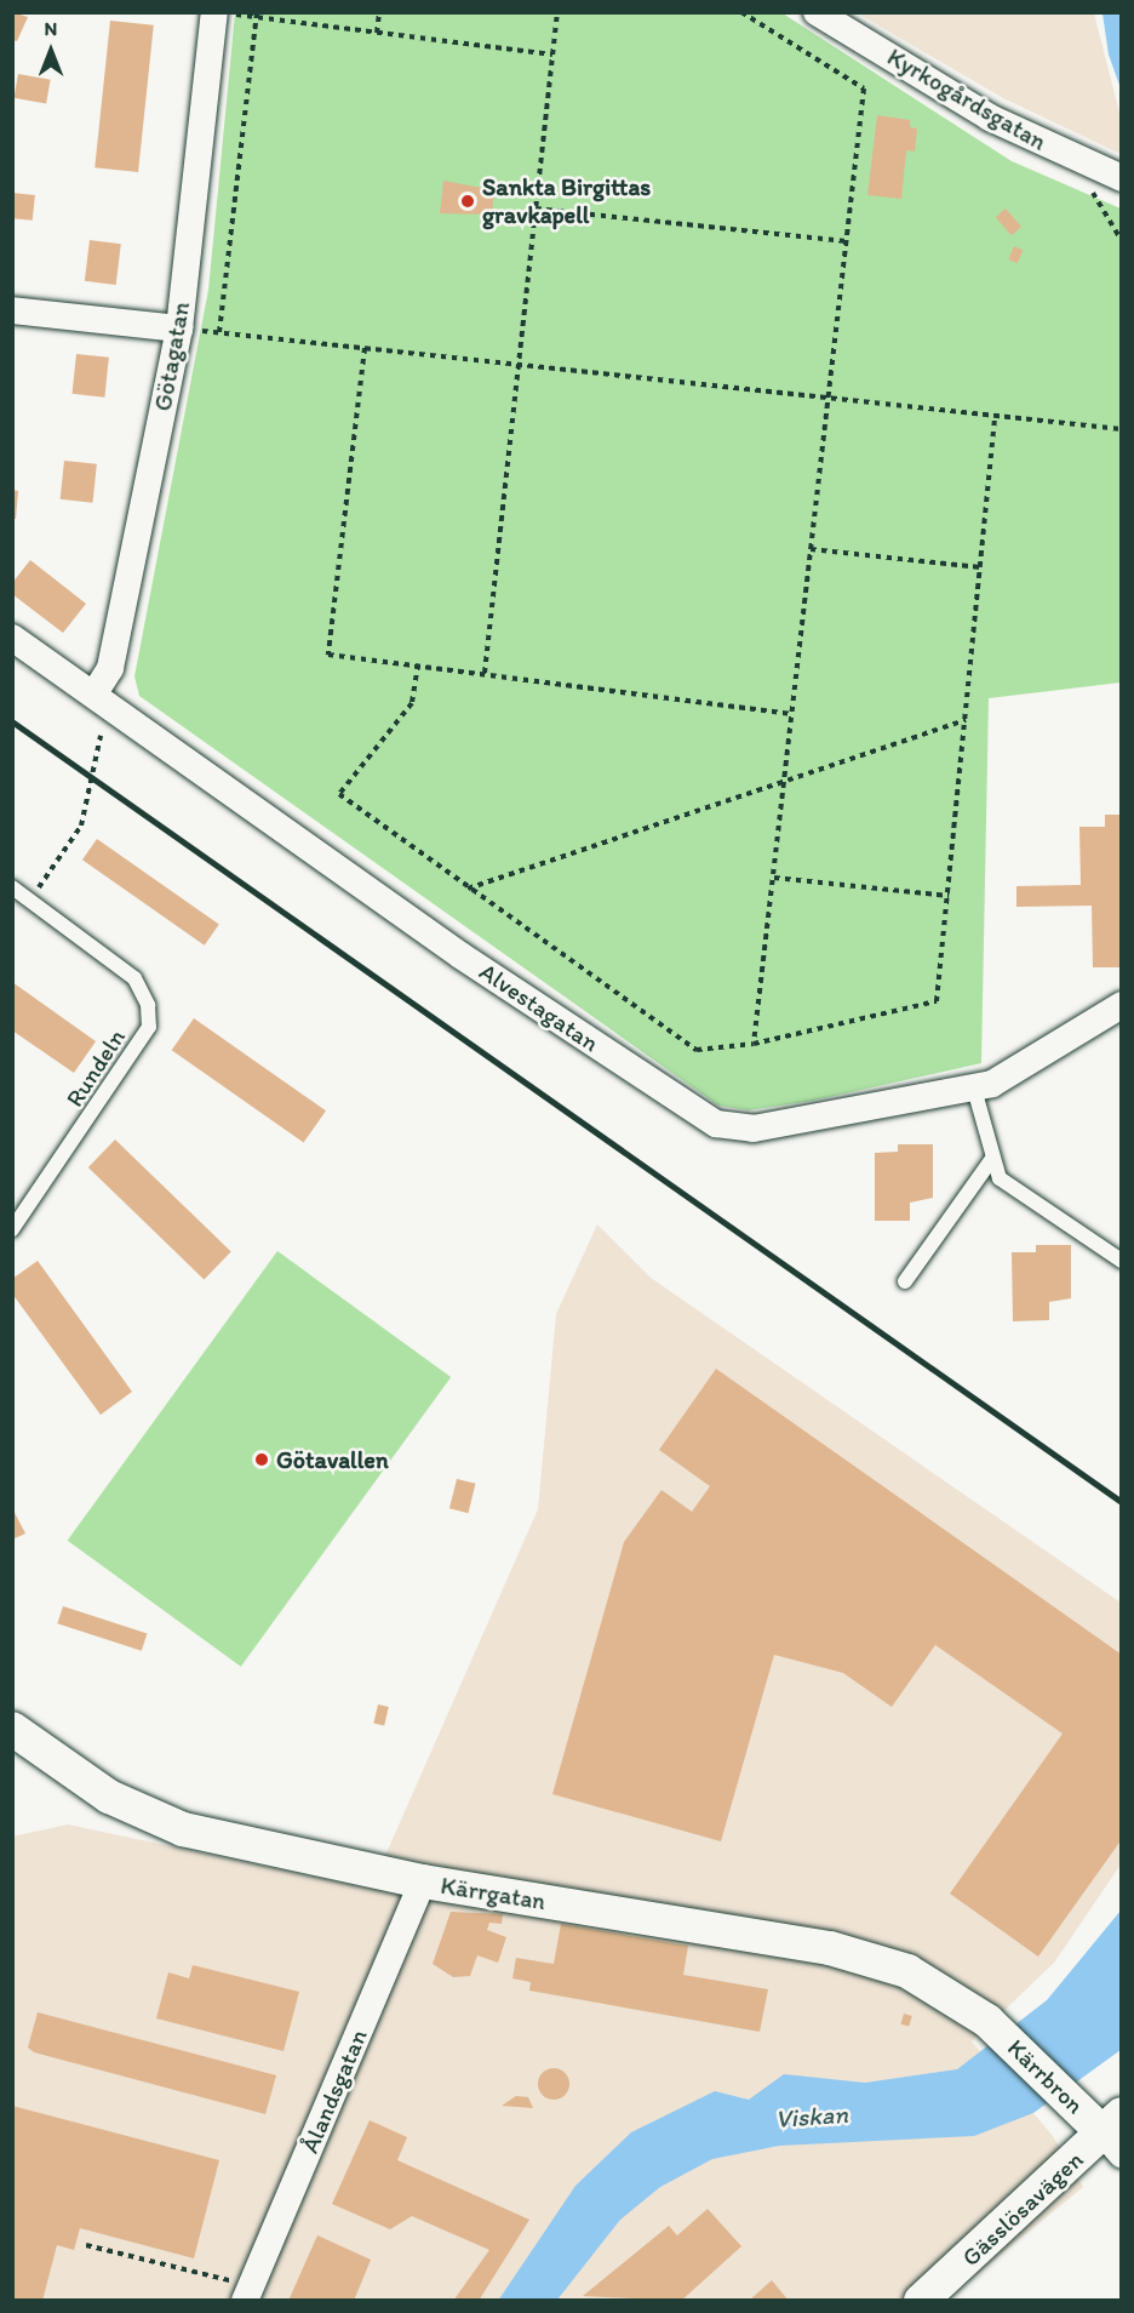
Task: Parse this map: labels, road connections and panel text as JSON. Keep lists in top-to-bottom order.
{
  "streets": {
    "street": [
      "Kyrkogårdsgatan",
      "Götagatan",
      "Alvestagatan",
      "Kärrgatan",
      "Kärrbron",
      "Ålandsgatan",
      "Gässlösavägen"
    ],
    "lane": ["Rundeln"]
  },
  "crossings": [
    ["Götagatan", "Alvestagatan"],
    ["Kärrgatan", "Kärrbron"],
    ["Kärrgatan", "Ålandsgatan"],
    ["Kärrbron", "Gässlösavägen"]
  ],
  "water": ["Viskan"],
  "places": ["Sankta Birgittas gravkapell", "Götavallen"],
  "north": "top"
}
